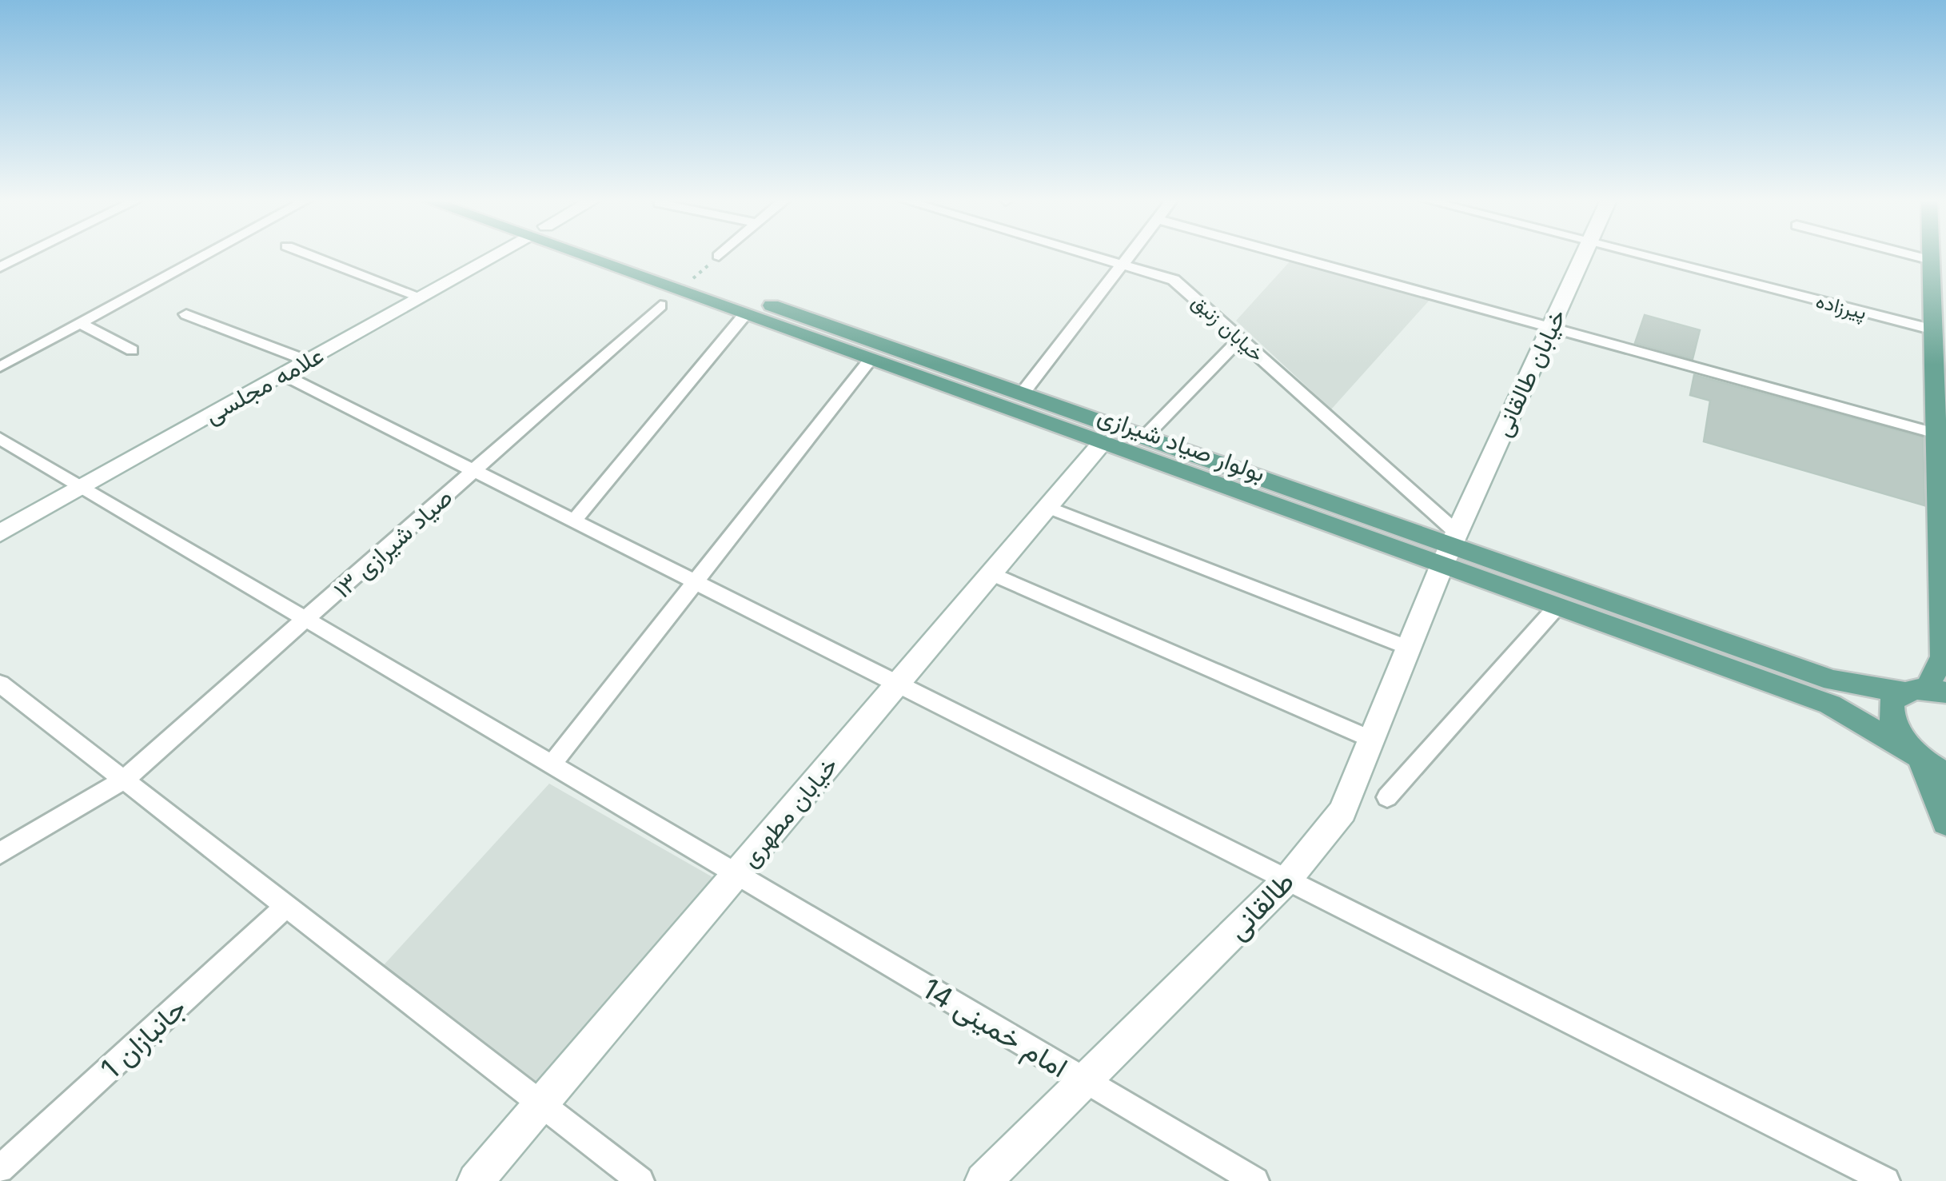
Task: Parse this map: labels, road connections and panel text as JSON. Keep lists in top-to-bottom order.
{
  "streets": {
    "main road": ["بولوار صیاد شیرازی"],
    "street": [
      "پیرزاده",
      "خیابان زنبق",
      "خیابان طالقانی",
      "علامه مجلسی",
      "صیاد شیرازی ۱۳",
      "خیابان مطهری",
      "طالقانی",
      "امام خمینی 14",
      "جانبازان 1"
    ]
  },
  "crossings": [
    ["خیابان زنبق", "خیابان طالقانی"],
    ["خیابان زنبق", "بولوار صیاد شیرازی"],
    ["خیابان زنبق", "طالقانی"],
    ["خیابان طالقانی", "بولوار صیاد شیرازی"],
    ["خیابان طالقانی", "طالقانی"],
    ["علامه مجلسی", "امام خمینی 14"],
    ["بولوار صیاد شیرازی", "خیابان مطهری"],
    ["بولوار صیاد شیرازی", "طالقانی"],
    ["صیاد شیرازی ۱۳", "امام خمینی 14"],
    ["خیابان مطهری", "امام خمینی 14"],
    ["طالقانی", "امام خمینی 14"]
  ]
}
